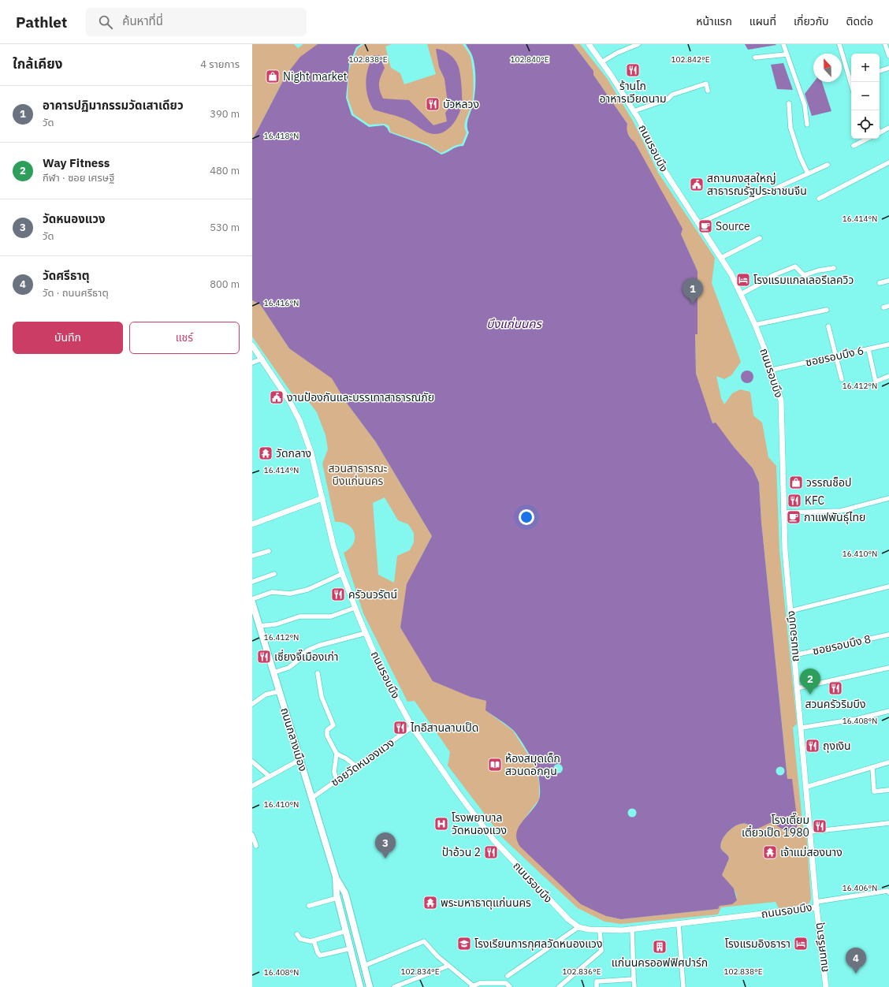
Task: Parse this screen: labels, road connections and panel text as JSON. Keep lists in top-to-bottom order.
{
  "streets": {
    "main road": ["ถนนกลางเมือง"],
    "street": [
      "ถนนรอบบึง",
      "ซอยรอบบึง 6",
      "ซอยรอบบึง 8",
      "ซอยวัดหนองแวง",
      "ถนนศรีธาตุ"
    ]
  },
  "crossings": [
    ["ถนนรอบบึง", "ซอยรอบบึง 6"],
    ["ถนนรอบบึง", "ซอยรอบบึง 8"],
    ["ถนนรอบบึง", "ซอยวัดหนองแวง"],
    ["ถนนรอบบึง", "ถนนศรีธาตุ"],
    ["ถนนกลางเมือง", "ซอยวัดหนองแวง"]
  ],
  "water": ["บึงแก่นนคร"],
  "parks": ["สวนสาธารณะ บึงแก่นนคร"],
  "places": {
    "restaurant": [
      "ร้านโก อาหารเวียดนาม",
      "บัวหลวง",
      "KFC",
      "ครัวนวรัตน์",
      "เซี่ยงจี๊เมืองเก่า",
      "สวนครัวริมบึง",
      "ไทอีสานลาบเป็ด",
      "ถุงเงิน",
      "โรงเตี๊ยม เตี๋ยวเป็ด 1980",
      "ป้าอ้วน 2"
    ],
    "shop": ["Night market", "วรรณช็อป"],
    "public building": ["สถานกงสุลใหญ่ สาธารณรัฐประชาชนจีน", "งานป้องกันและบรรเทาสาธารณภัย"],
    "cafe": ["Source", "กาแฟพันธุ์ไทย"],
    "hotel": ["โรงแรมแกลเลอรีเลควิว", "โรงแรมอิงธารา"],
    "temple": ["วัดกลาง", "เจ้าแม่สองนาง", "พระมหาธาตุแก่นนคร"],
    "library": ["ห้องสมุดเด็ก สวนดอกคูน"],
    "hospital": ["โรงพยาบาล วัดหนองแวง"],
    "school or university": ["โรงเรียนการกุศลวัดหนองแวง"],
    "building": ["แก่นนครออฟฟิศปาร์ก"]
  },
  "north": "top",
  "page": {
    "header": "Pathlet",
    "search": "ค้นหาที่นี่",
    "nav": [
      "หน้าแรก",
      "แผนที่",
      "เกี่ยวกับ",
      "ติดต่อ"
    ],
    "heading": ["ใกล้เคียง", "4 รายการ"],
    "map_buttons": ["+", "−"],
    "list": [
      {
        "mark": "1",
        "name": "อาคารปฏิมากรรมวัดเสาเดียว",
        "note": "วัด",
        "value": "390 m"
      },
      {
        "mark": "2",
        "name": "Way Fitness",
        "note": "กีฬา · ซอย เศรษฐี",
        "value": "480 m"
      },
      {
        "mark": "3",
        "name": "วัดหนองแวง",
        "note": "วัด",
        "value": "530 m"
      },
      {
        "mark": "4",
        "name": "วัดศรีธาตุ",
        "note": "วัด · ถนนศรีธาตุ",
        "value": "800 m"
      }
    ],
    "pins": [
      "1",
      "2",
      "3",
      "4"
    ],
    "buttons": ["บันทึก", "แชร์"]
  },
  "coordinates": [
    "102.838°E",
    "102.840°E",
    "102.842°E",
    "16.418°N",
    "16.414°N",
    "16.416°N",
    "16.412°N",
    "16.410°N",
    "16.408°N",
    "16.406°N",
    "102.834°E",
    "102.836°E"
  ]
}
